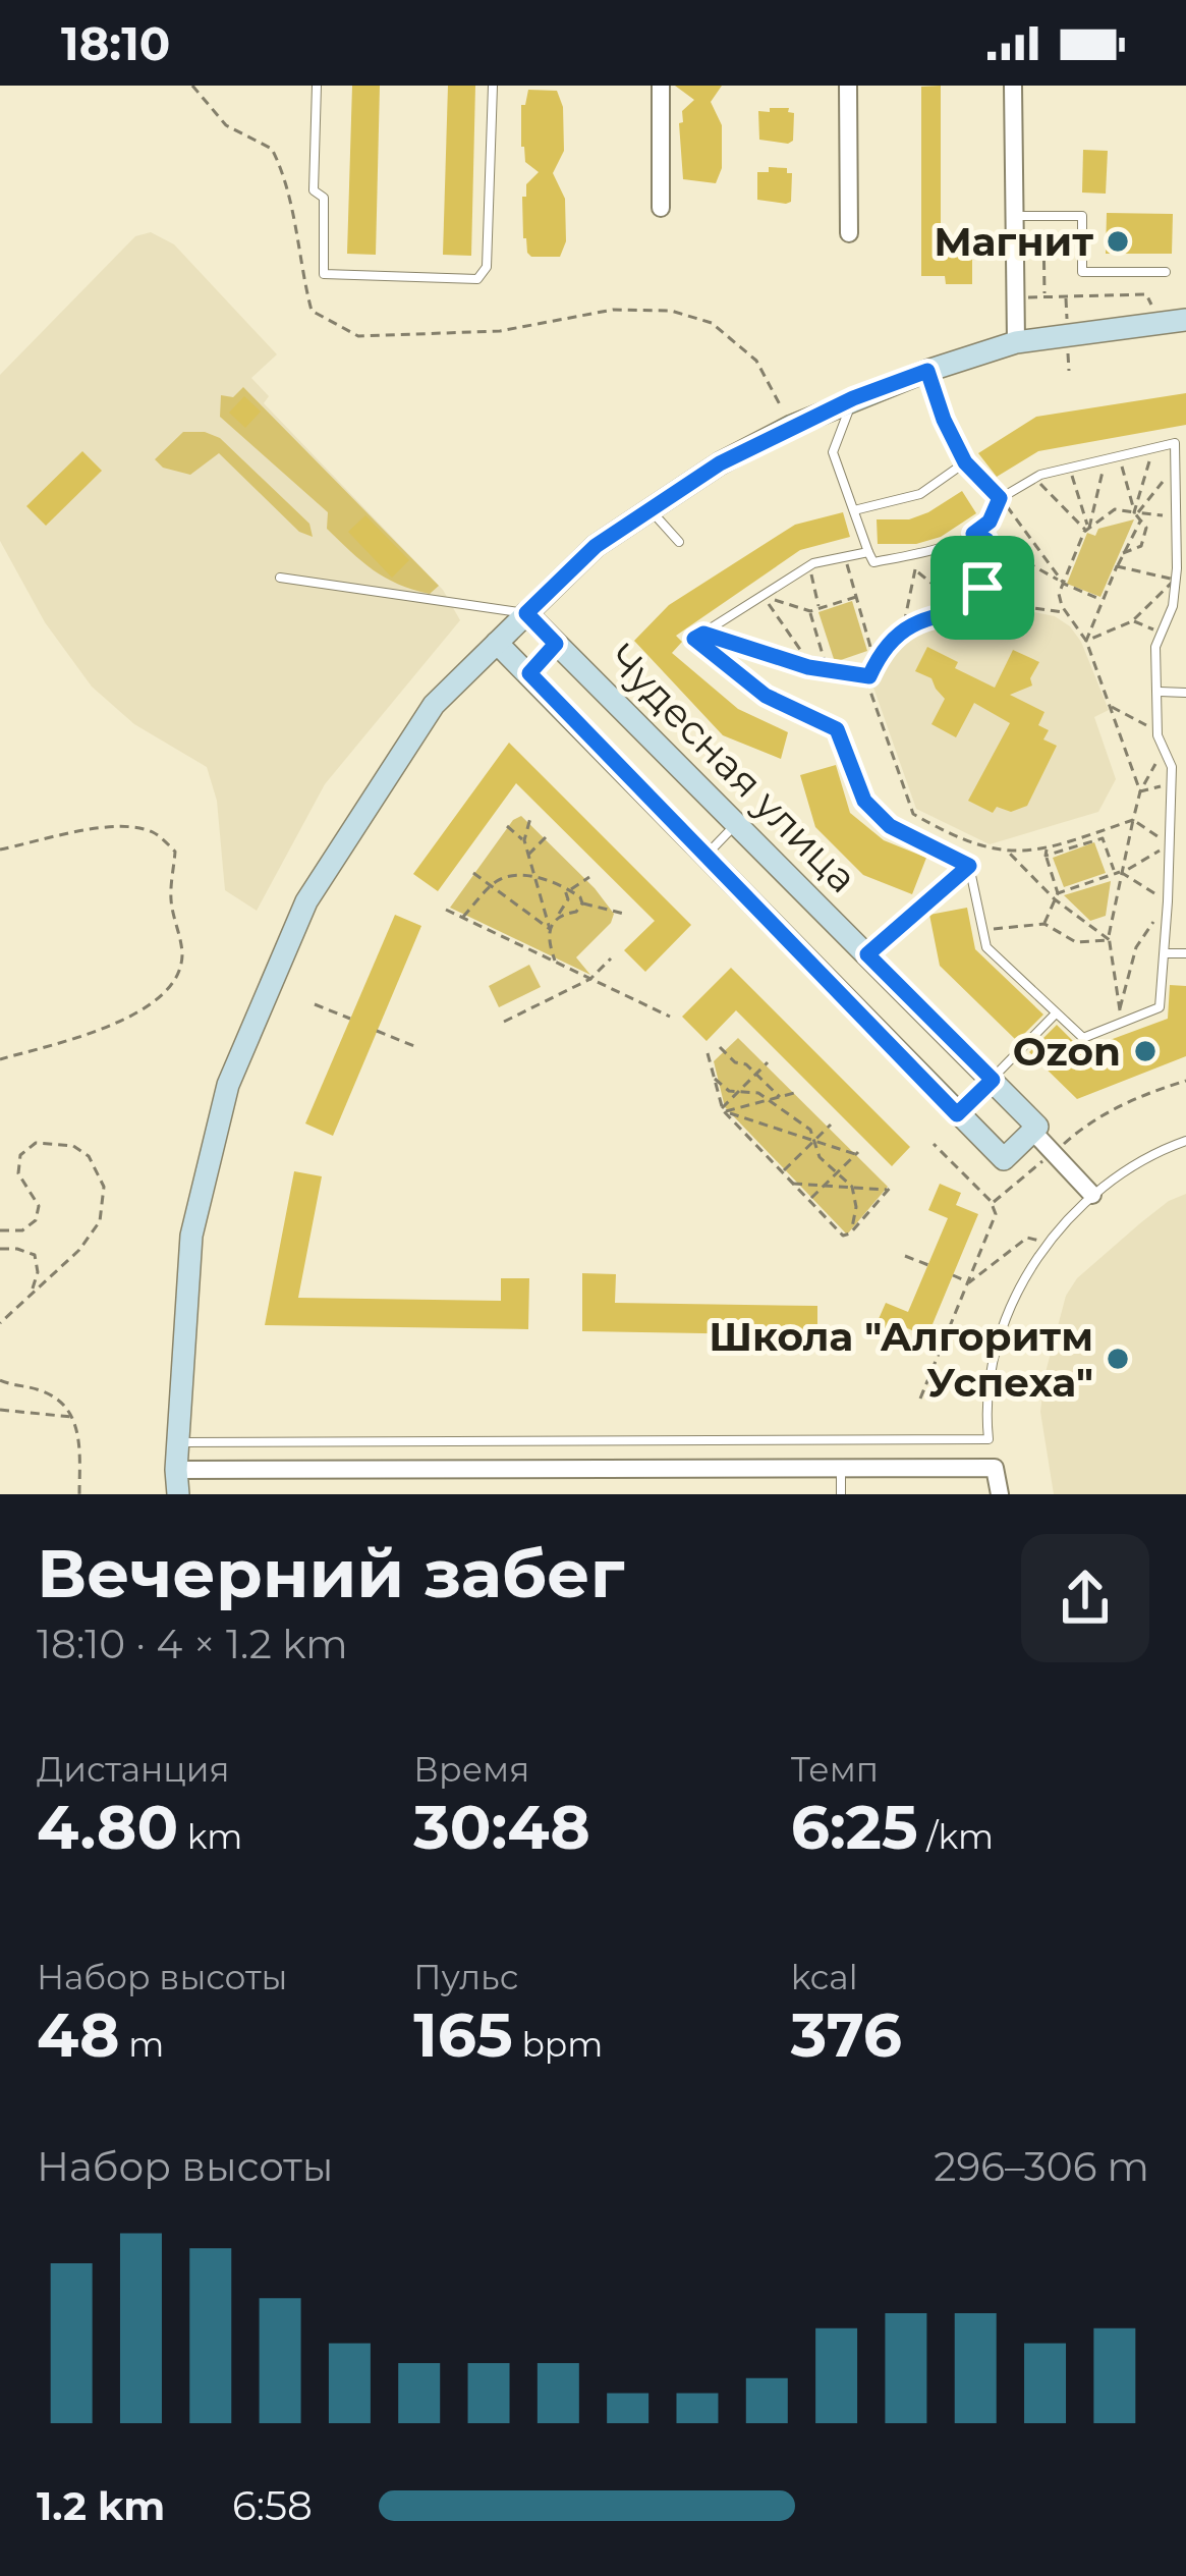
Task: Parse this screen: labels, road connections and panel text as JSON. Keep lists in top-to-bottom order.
{
  "streets": {
    "street": ["Чудесная улица"]
  },
  "places": ["Магнит", "Ozon", "Школа \"Алгоритм Успеха\""],
  "page": {
    "status": "18:10",
    "heading": ["Вечерний забег", "18:10 · 4 × 1.2 km"],
    "stats": [
      ["Дистанция", "4.80 km"],
      ["Время", "30:48"],
      ["Темп", "6:25 /km"],
      ["Набор высоты", "48 m"],
      ["Пульс", "165 bpm"],
      ["kcal", "376"]
    ],
    "chart": ["Набор высоты", "296–306 m"],
    "list": [
      {
        "name": "1.2 km",
        "note": "6:58"
      }
    ]
  }
}
